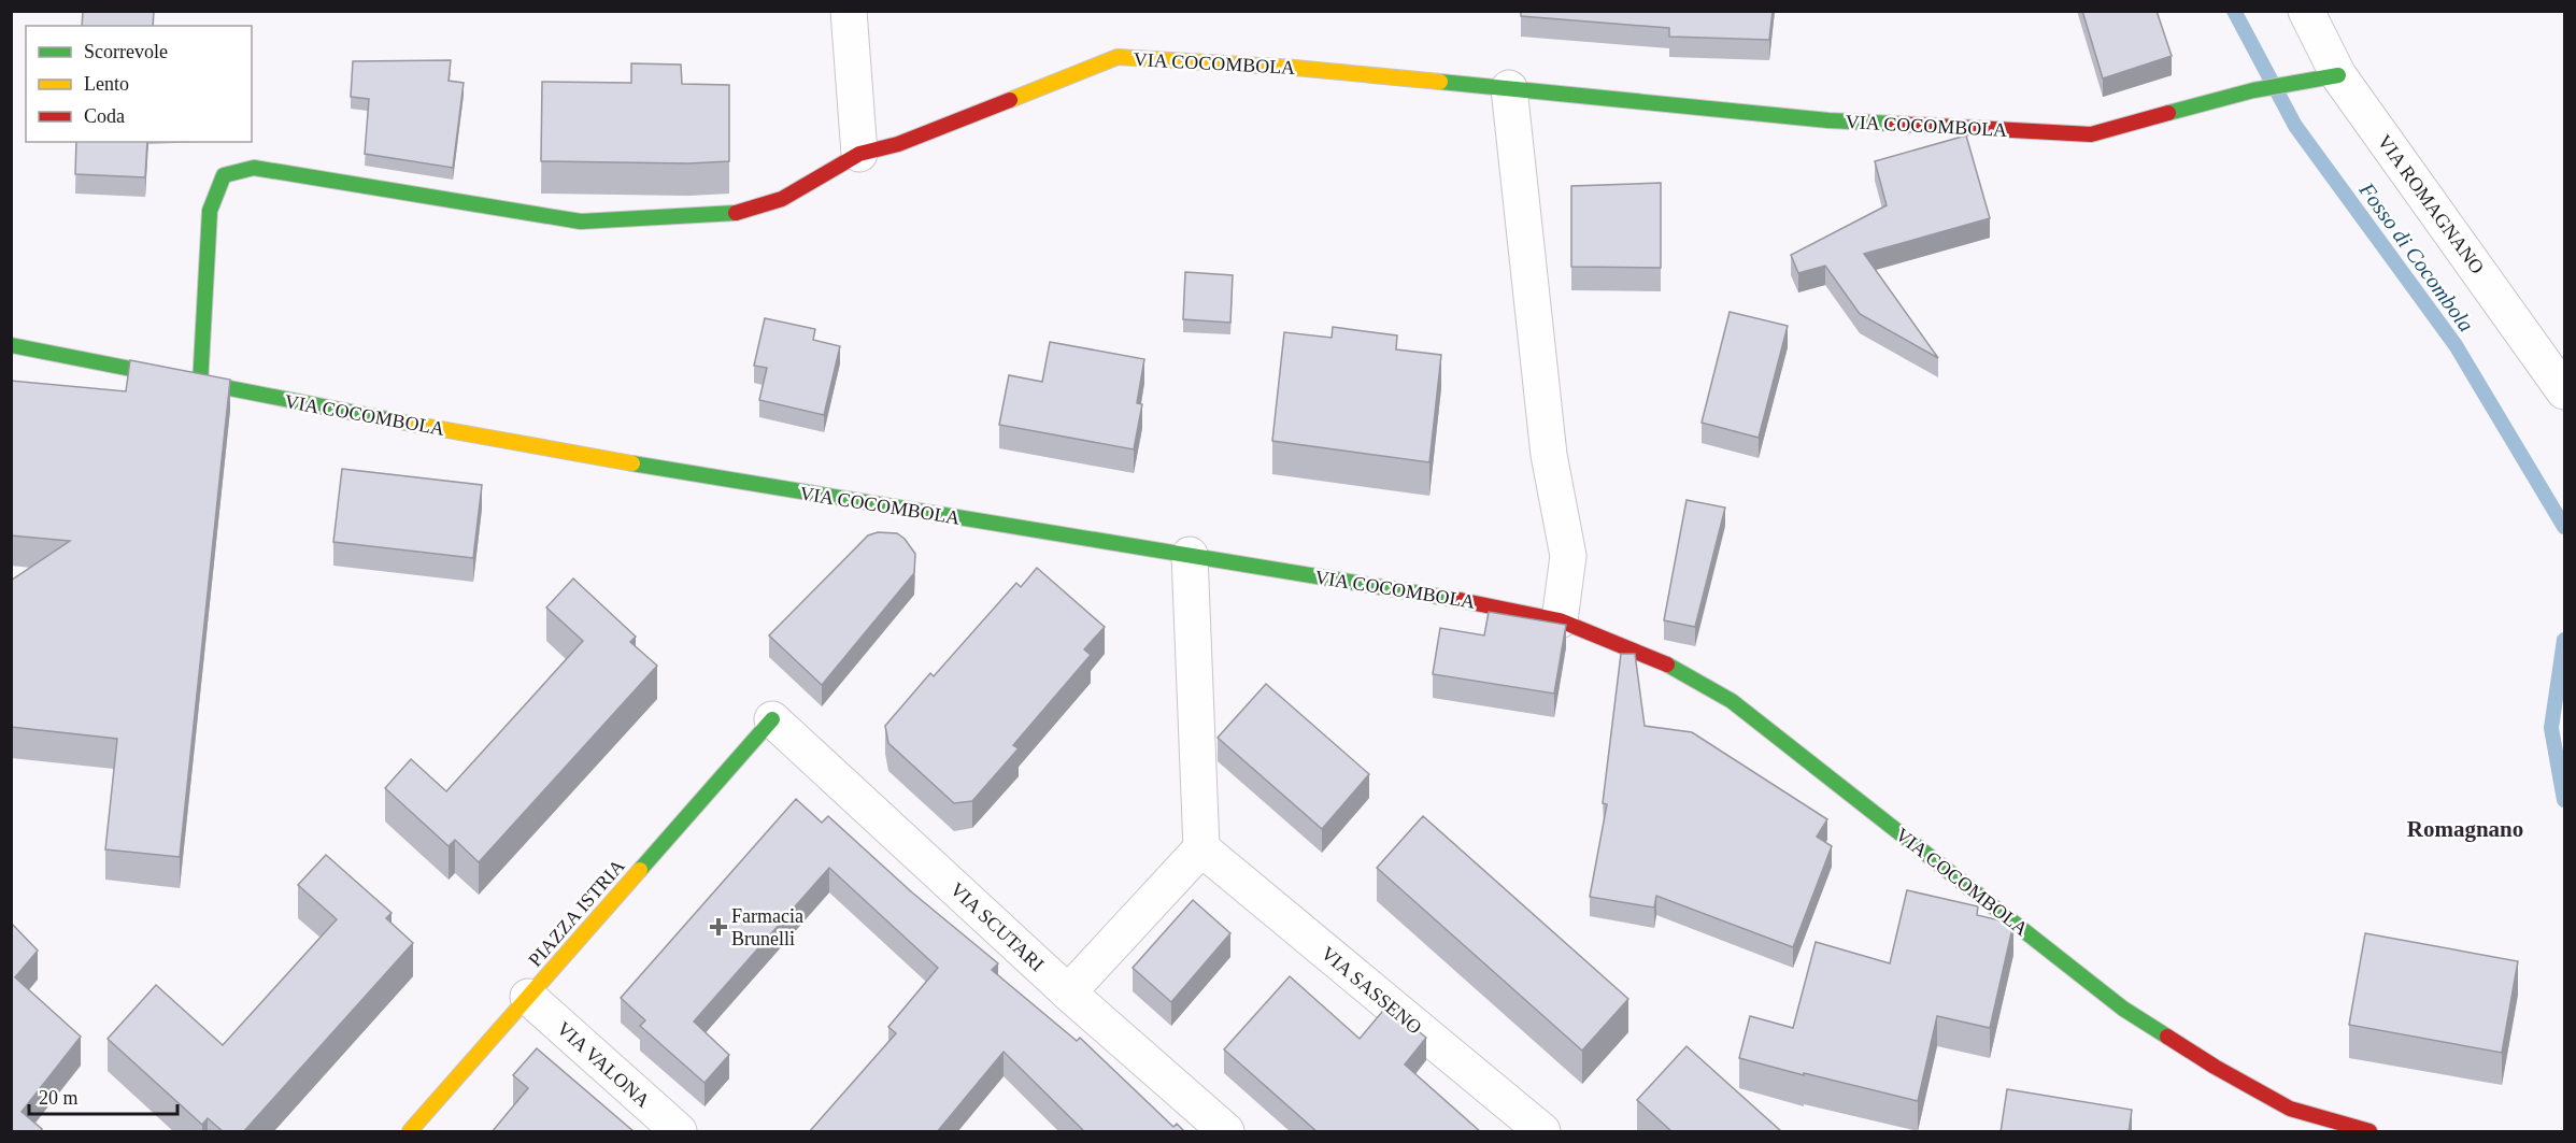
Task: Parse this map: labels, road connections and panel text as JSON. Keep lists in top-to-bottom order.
{
  "streets": {
    "street": [
      "VIA COCOMBOLA",
      "VIA ROMAGNANO",
      "PIAZZA ISTRIA",
      "VIA SCUTARI",
      "VIA SASSENO",
      "VIA VALONA"
    ]
  },
  "crossings": [
    ["VIA COCOMBOLA", "VIA ROMAGNANO"],
    ["PIAZZA ISTRIA", "VIA SCUTARI"],
    ["PIAZZA ISTRIA", "VIA VALONA"]
  ],
  "districts": ["Romagnano"],
  "water": ["Fosso di Cocombola"],
  "places": {
    "health": ["Farmacia Brunelli"]
  },
  "legend": ["Scorrevole", "Lento", "Coda"],
  "scale_bar": "20 m"
}
